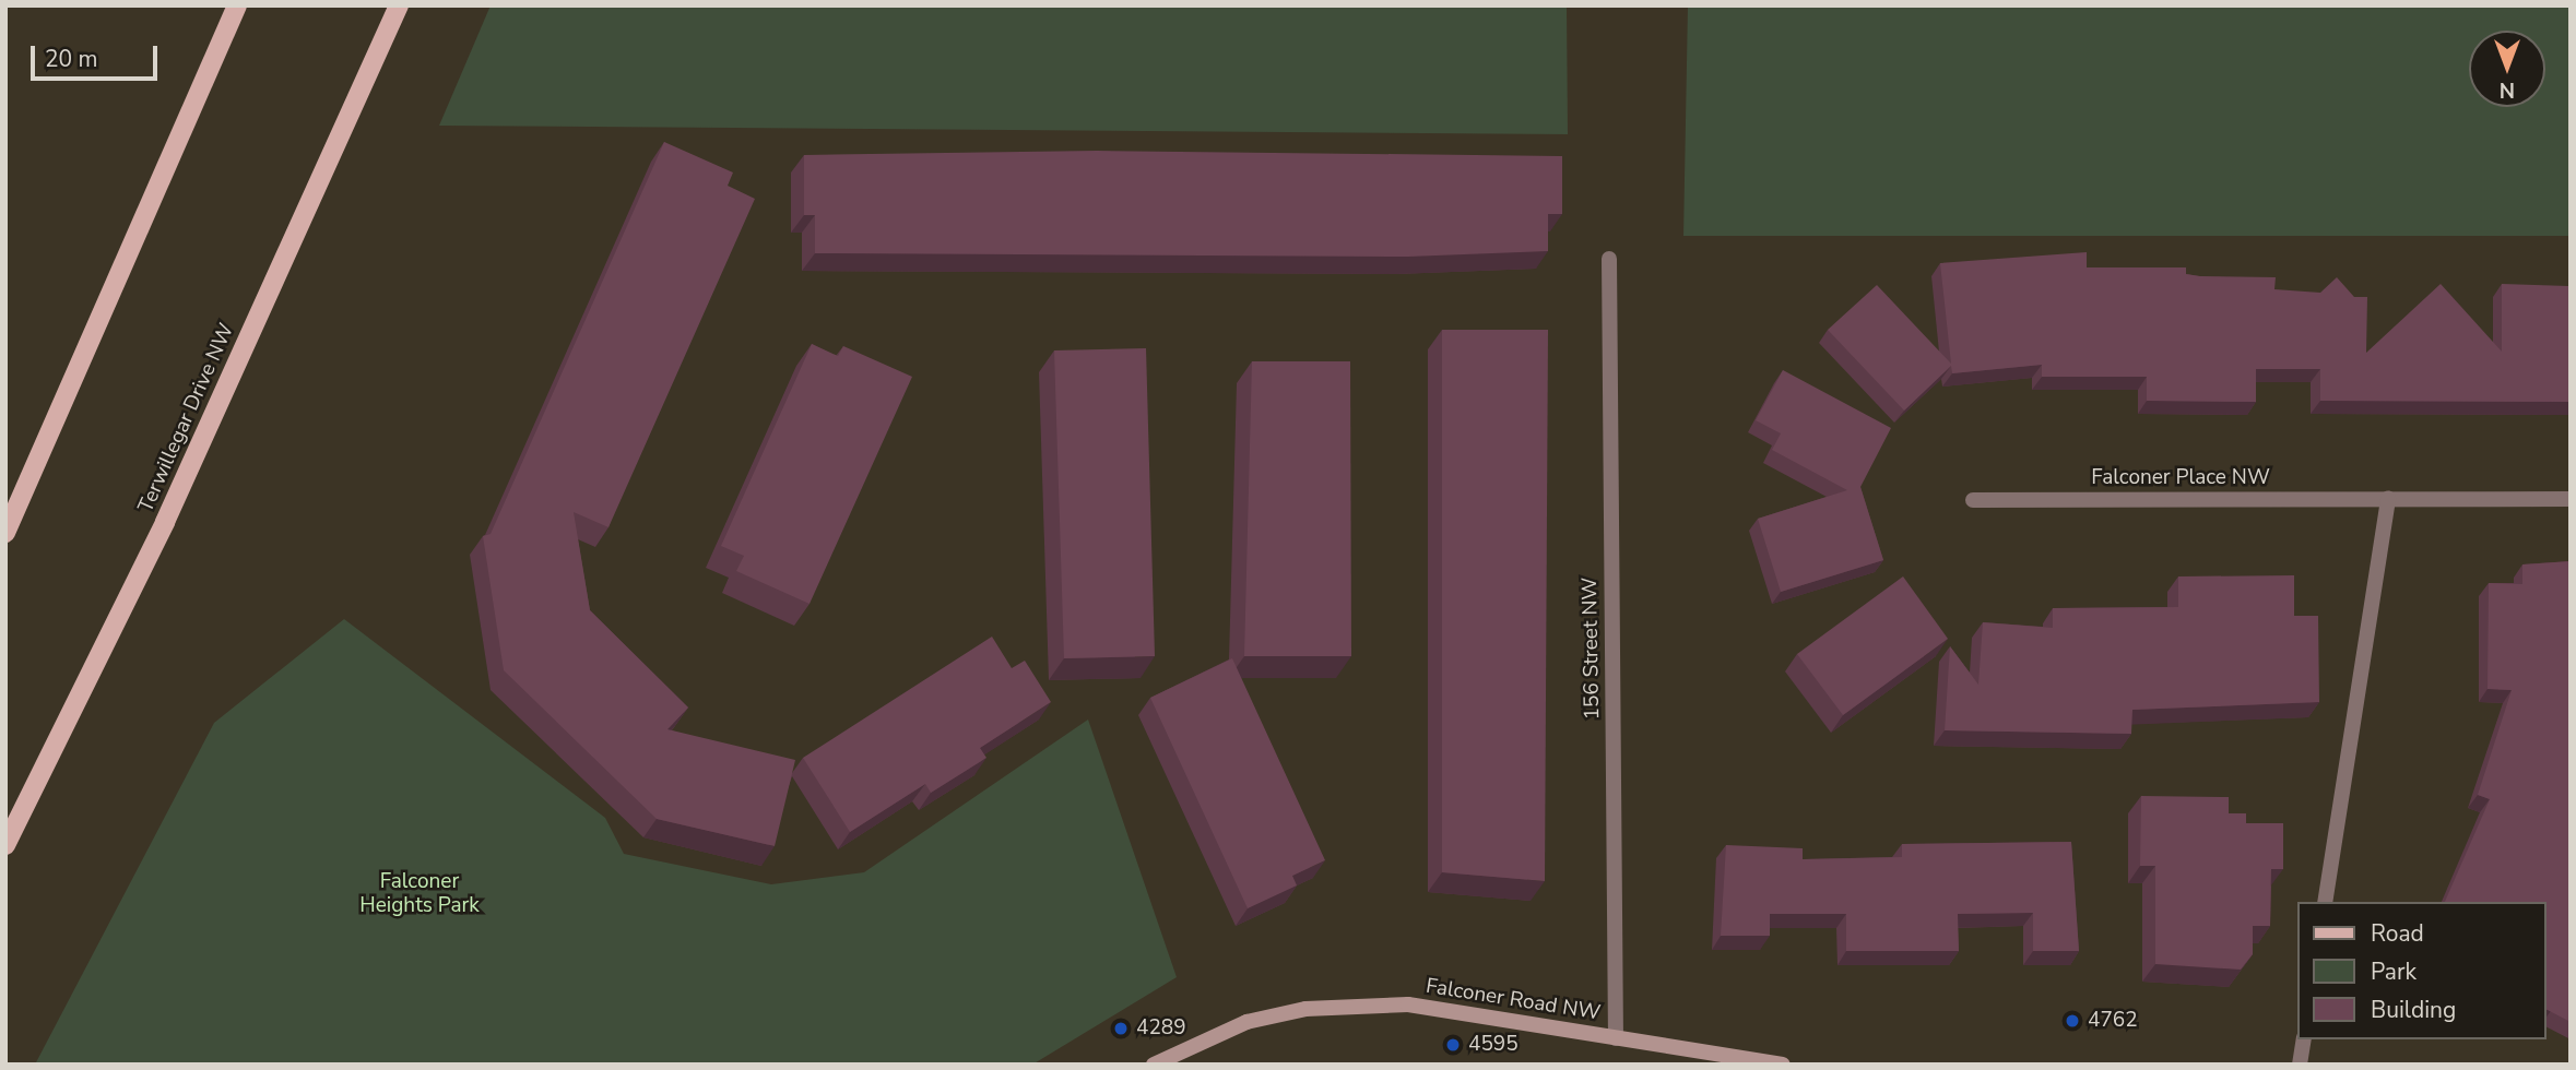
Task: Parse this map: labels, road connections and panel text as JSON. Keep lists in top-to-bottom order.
{
  "streets": {
    "main road": ["Terwillegar Drive NW"],
    "street": ["Falconer Place NW", "156 Street NW", "Falconer Road NW"]
  },
  "crossings": [
    ["156 Street NW", "Falconer Road NW"]
  ],
  "parks": ["Falconer Heights Park"],
  "places": ["4762", "4289", "4595"],
  "legend": ["Road", "Park", "Building"],
  "scale_bar": "20 m",
  "north": "bottom"
}
